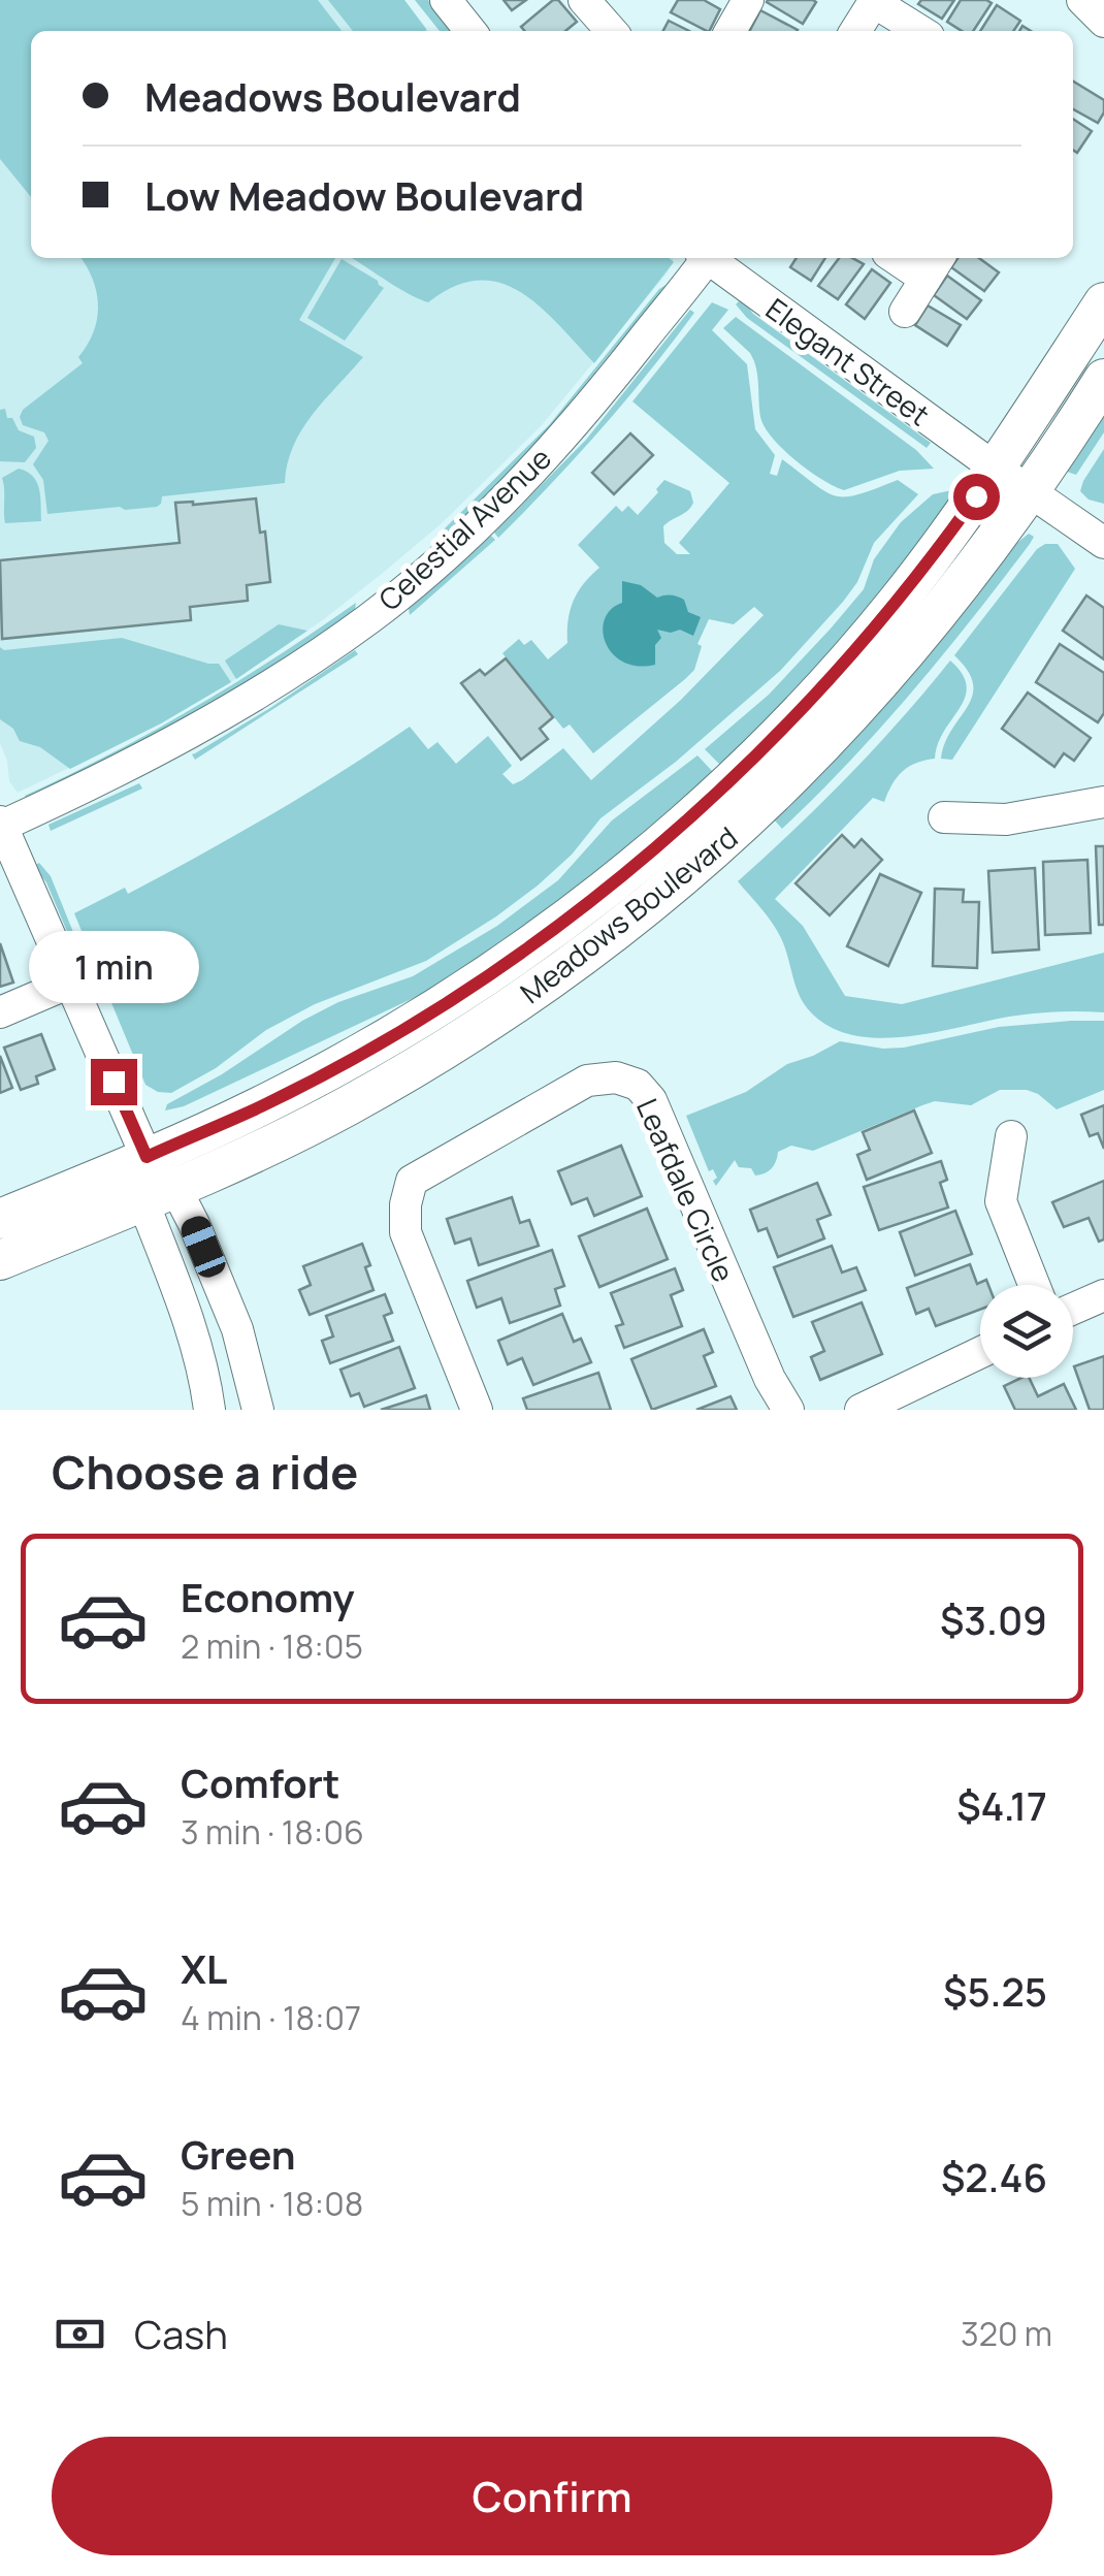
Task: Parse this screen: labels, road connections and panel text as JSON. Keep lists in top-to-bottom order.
{
  "streets": {
    "main road": ["Meadows Boulevard"],
    "street": ["Elegant Street", "Celestial Avenue", "Leafdale Circle"]
  },
  "crossings": [
    ["Elegant Street", "Meadows Boulevard"]
  ],
  "page": {
    "banner": ["Meadows Boulevard", "Low Meadow Boulevard"],
    "bubble": "1 min",
    "heading": "Choose a ride",
    "list": [
      {
        "name": "Economy",
        "note": "2 min · 18:05",
        "value": "$3.09"
      },
      {
        "name": "Comfort",
        "note": "3 min · 18:06",
        "value": "$4.17"
      },
      {
        "name": "XL",
        "note": "4 min · 18:07",
        "value": "$5.25"
      },
      {
        "name": "Green",
        "note": "5 min · 18:08",
        "value": "$2.46"
      }
    ],
    "pay": ["Cash", "320 m"],
    "buttons": "Confirm"
  }
}
